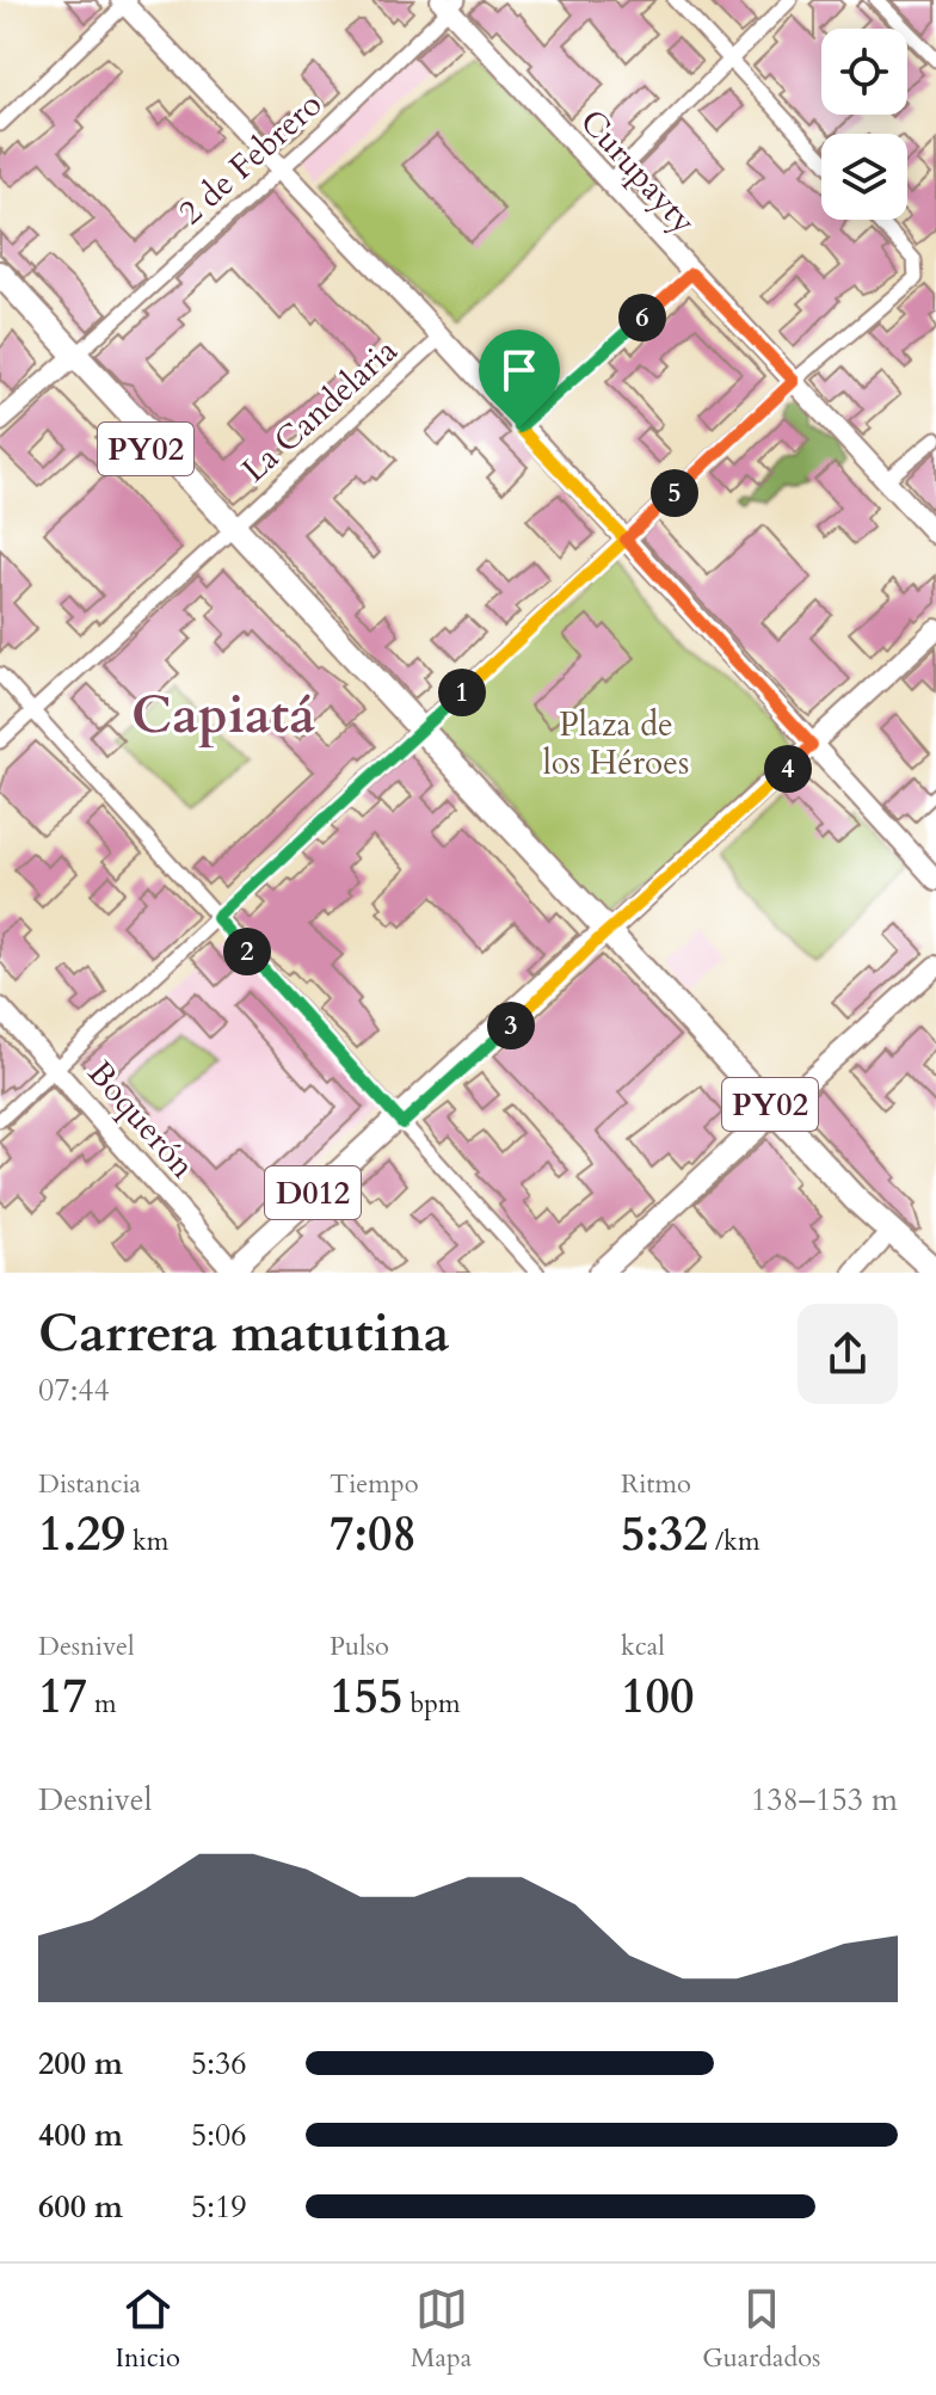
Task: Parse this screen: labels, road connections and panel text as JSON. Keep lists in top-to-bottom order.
{
  "streets": {
    "highway": ["PY02"],
    "main road": ["D012"],
    "street": [
      "2 de Febrero",
      "Curupayty",
      "La Candelaria",
      "Boquerón"
    ]
  },
  "crossings": [
    ["2 de Febrero", "Curupayty"],
    ["2 de Febrero", "PY02"],
    ["La Candelaria", "PY02"],
    ["PY02", "D012"],
    ["Boquerón", "D012"]
  ],
  "districts": ["Capiatá"],
  "parks": ["Plaza de los Héroes"],
  "page": {
    "pins": [
      "6",
      "5",
      "1",
      "4",
      "2",
      "3"
    ],
    "heading": ["Carrera matutina", "07:44"],
    "stats": [
      ["Distancia", "1.29 km"],
      ["Tiempo", "7:08"],
      ["Ritmo", "5:32 /km"],
      ["Desnivel", "17 m"],
      ["Pulso", "155 bpm"],
      ["kcal", "100"]
    ],
    "chart": ["Desnivel", "138–153 m"],
    "list": [
      {
        "name": "200 m",
        "note": "5:36"
      },
      {
        "name": "400 m",
        "note": "5:06"
      },
      {
        "name": "600 m",
        "note": "5:19"
      }
    ],
    "tabs": ["Inicio", "Mapa", "Guardados"]
  }
}
